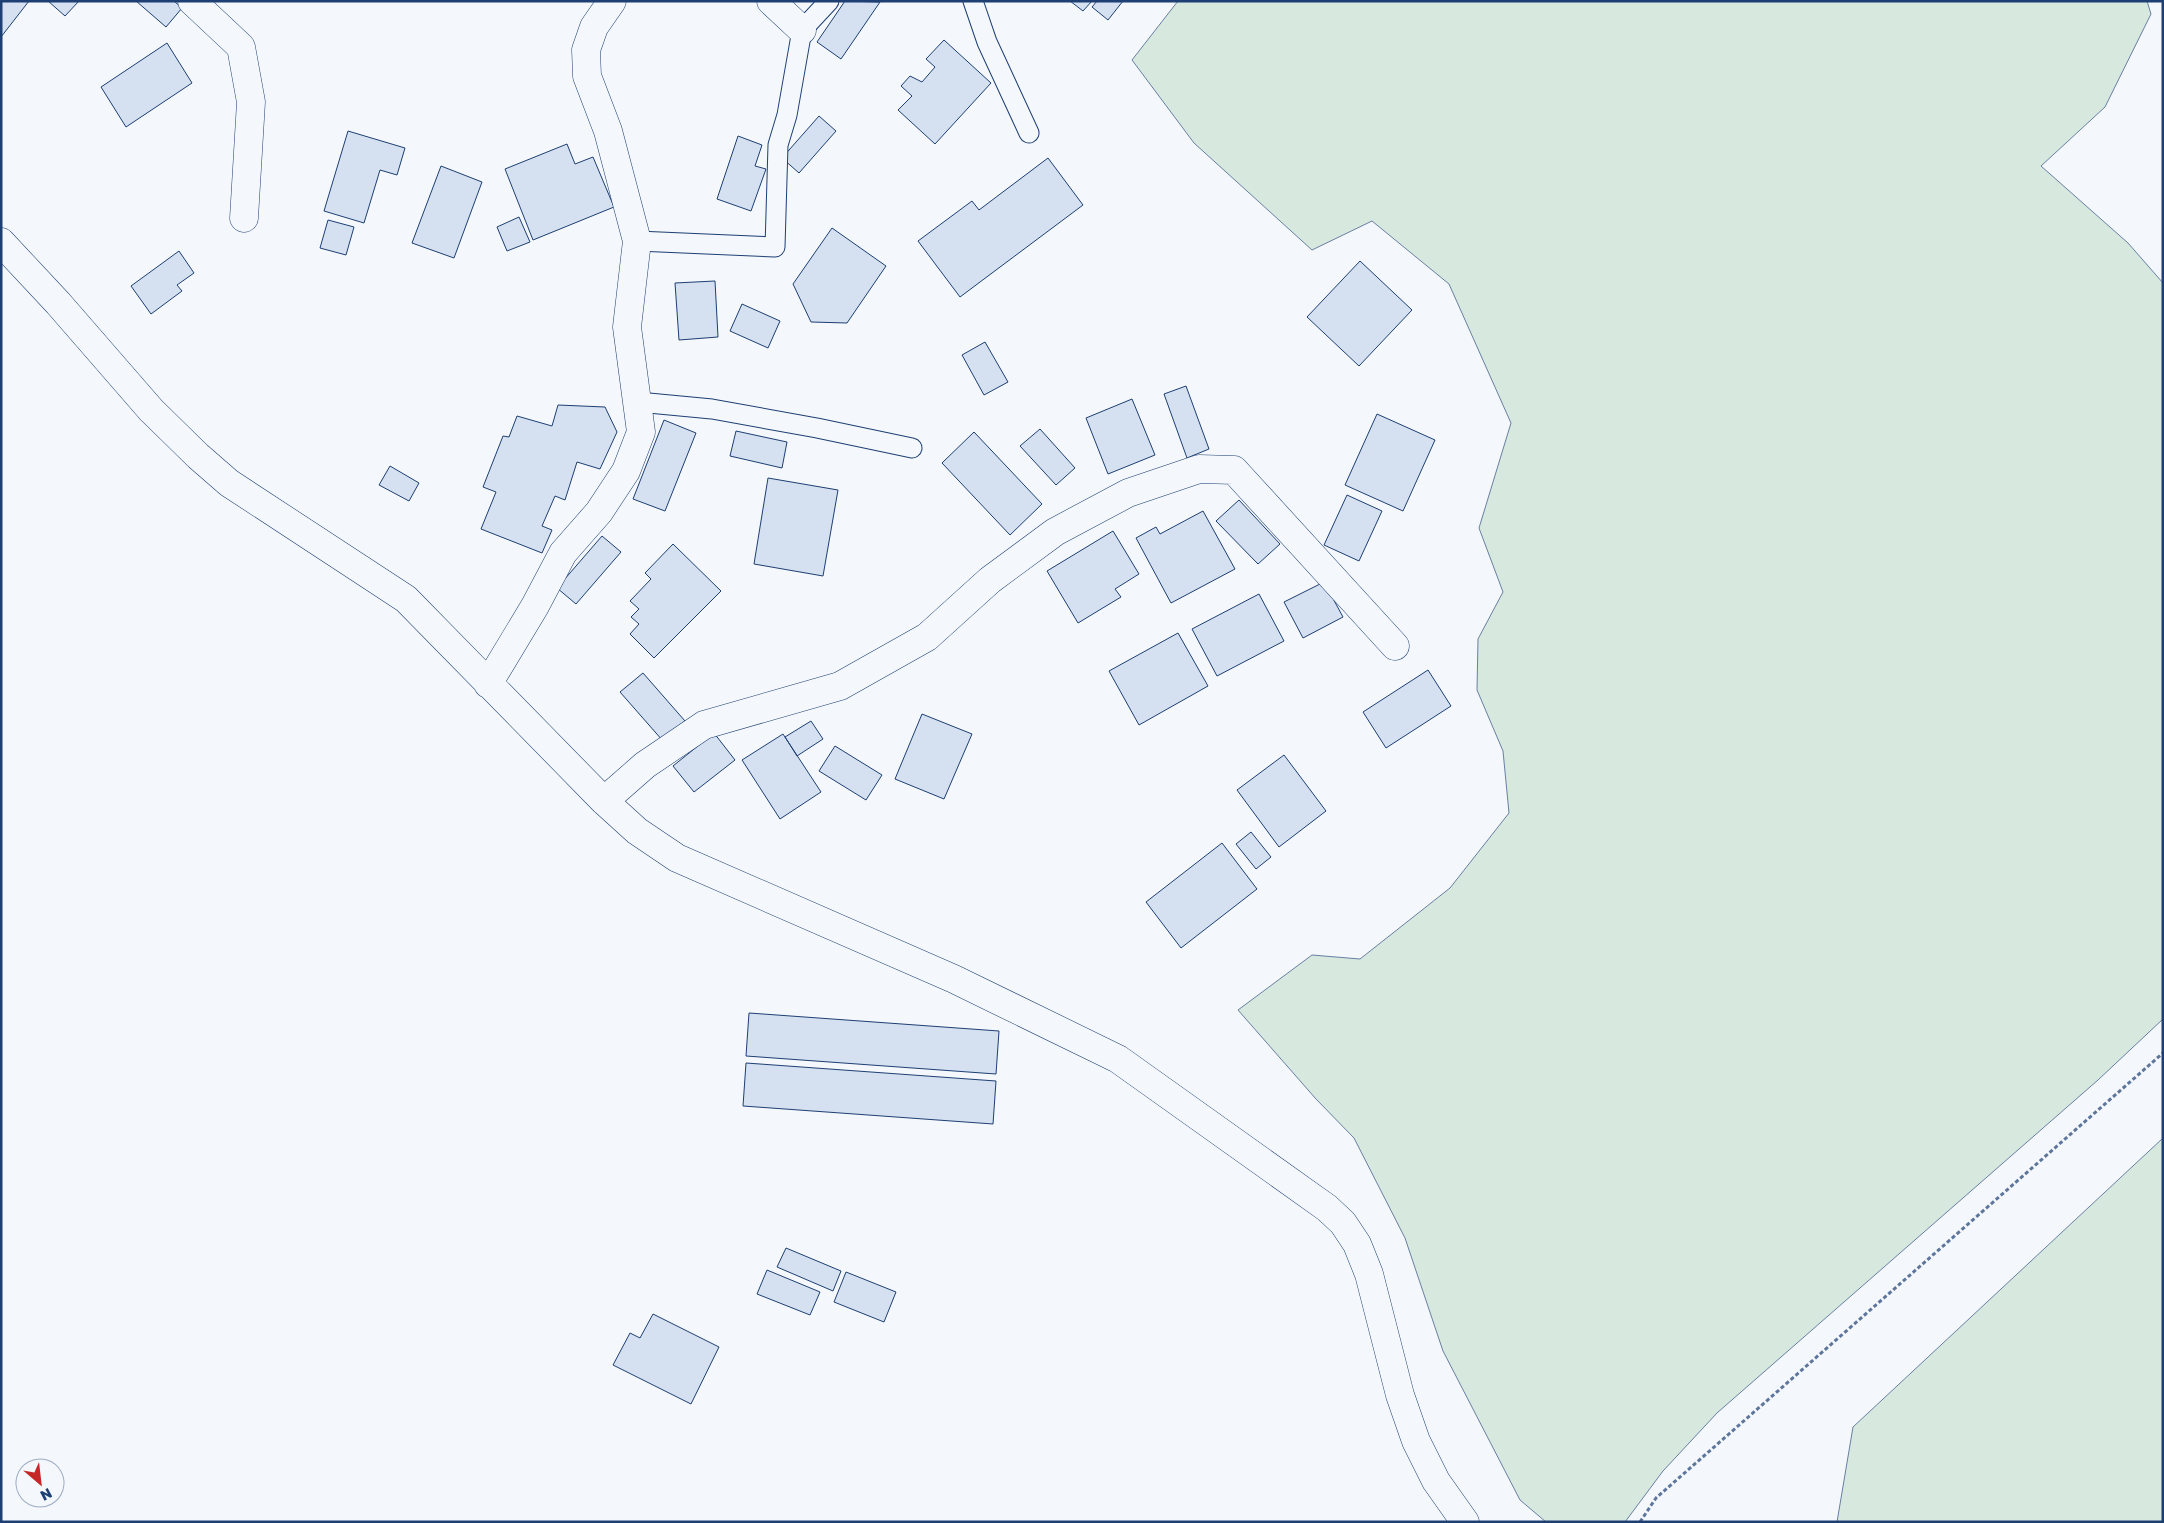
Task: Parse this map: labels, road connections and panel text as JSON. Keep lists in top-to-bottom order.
{
  "north": "bottom right"
}
